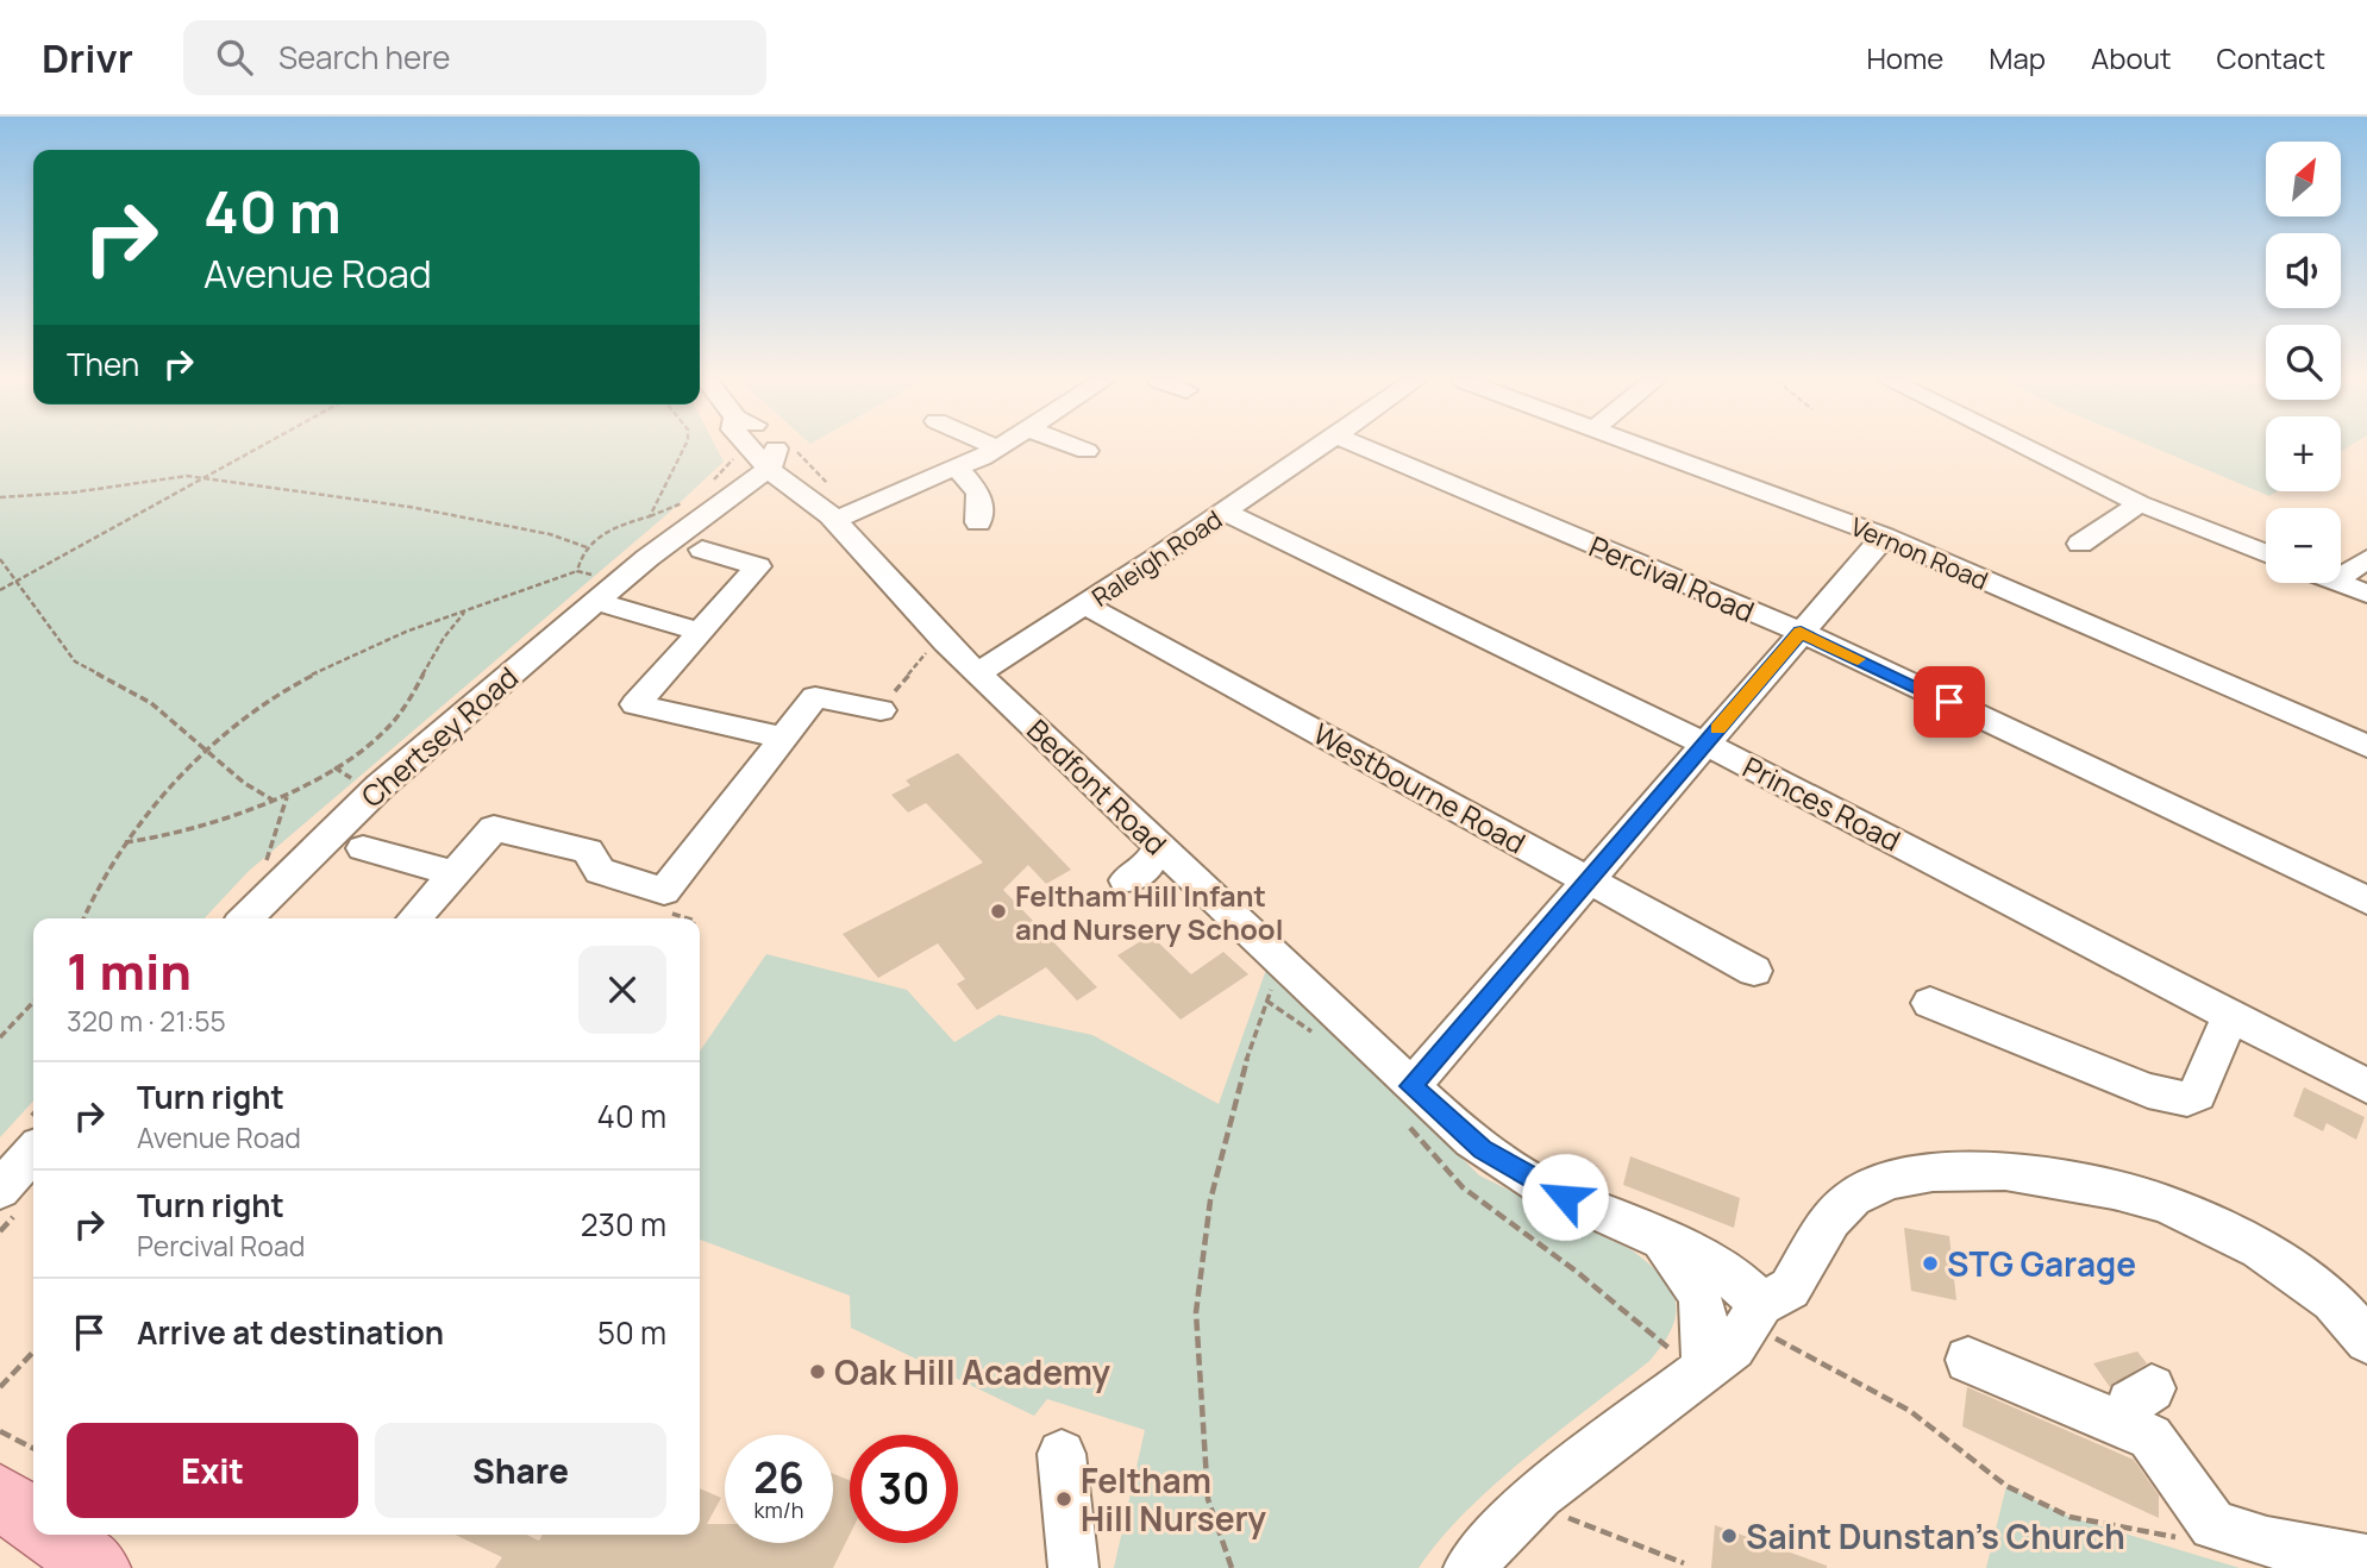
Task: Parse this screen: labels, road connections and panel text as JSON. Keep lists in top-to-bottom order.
{
  "streets": {
    "street": [
      "Vernon Road",
      "Raleigh Road",
      "Percival Road",
      "Chertsey Road",
      "Bedfont Road",
      "Westbourne Road",
      "Princes Road"
    ]
  },
  "crossings": [
    ["Raleigh Road", "Bedfont Road"],
    ["Raleigh Road", "Westbourne Road"],
    ["Raleigh Road", "Princes Road"],
    ["Chertsey Road", "Bedfont Road"]
  ],
  "places": [
    "Feltham Hill Infant and Nursery School",
    "STG Garage",
    "Oak Hill Academy",
    "Feltham Hill Nursery",
    "Saint Dunstan's Church"
  ],
  "north": "top right",
  "page": {
    "header": "Drivr",
    "search": "Search here",
    "nav": [
      "Home",
      "Map",
      "About",
      "Contact"
    ],
    "map_buttons": ["+", "−"],
    "turn": ["40 m", "Avenue Road"],
    "then": "Then",
    "heading": ["1 min", "320 m · 21:55"],
    "list": [
      {
        "name": "Turn right",
        "note": "Avenue Road",
        "value": "40 m"
      },
      {
        "name": "Turn right",
        "note": "Percival Road",
        "value": "230 m"
      },
      {
        "name": "Arrive at destination",
        "value": "50 m"
      }
    ],
    "buttons": ["Exit", "Share"],
    "speed": "26 km/h",
    "limit": "30"
  }
}
